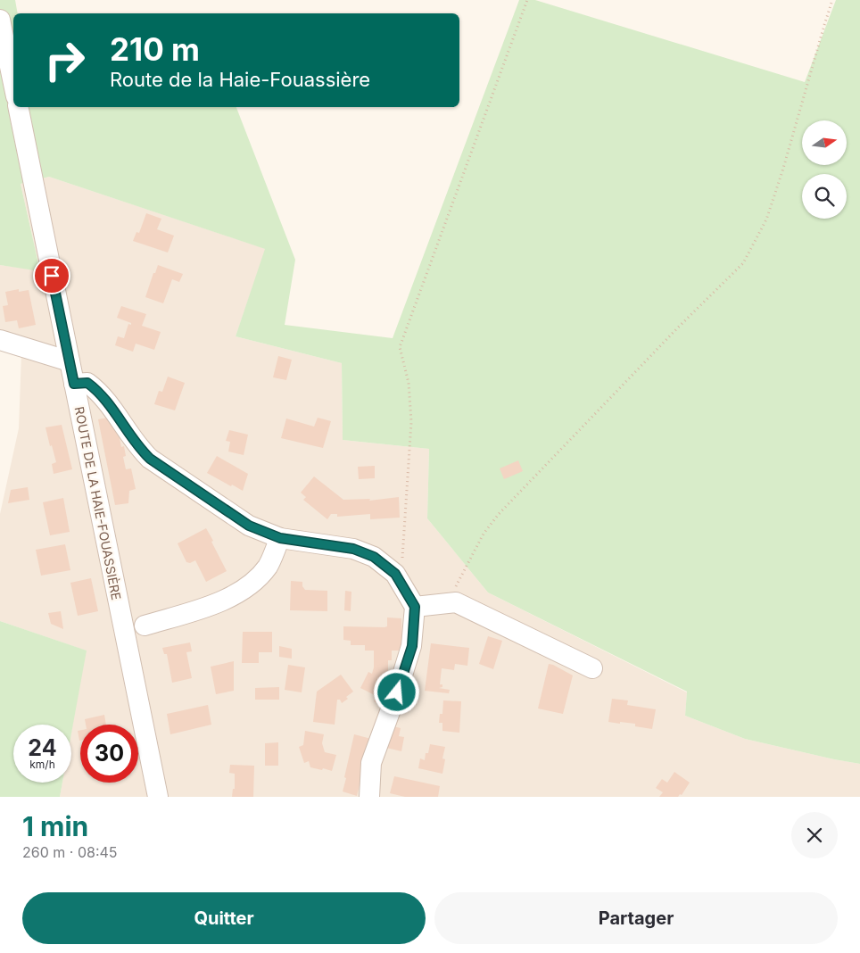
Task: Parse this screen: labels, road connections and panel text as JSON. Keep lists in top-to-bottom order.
{
  "streets": {
    "street": ["ROUTE DE LA HAIE-FOUASSIÈRE"]
  },
  "north": "right",
  "page": {
    "turn": ["210 m", "Route de la Haie-Fouassière"],
    "speed": "24 km/h",
    "limit": "30",
    "heading": ["1 min", "260 m · 08:45"],
    "buttons": ["Quitter", "Partager"]
  }
}
